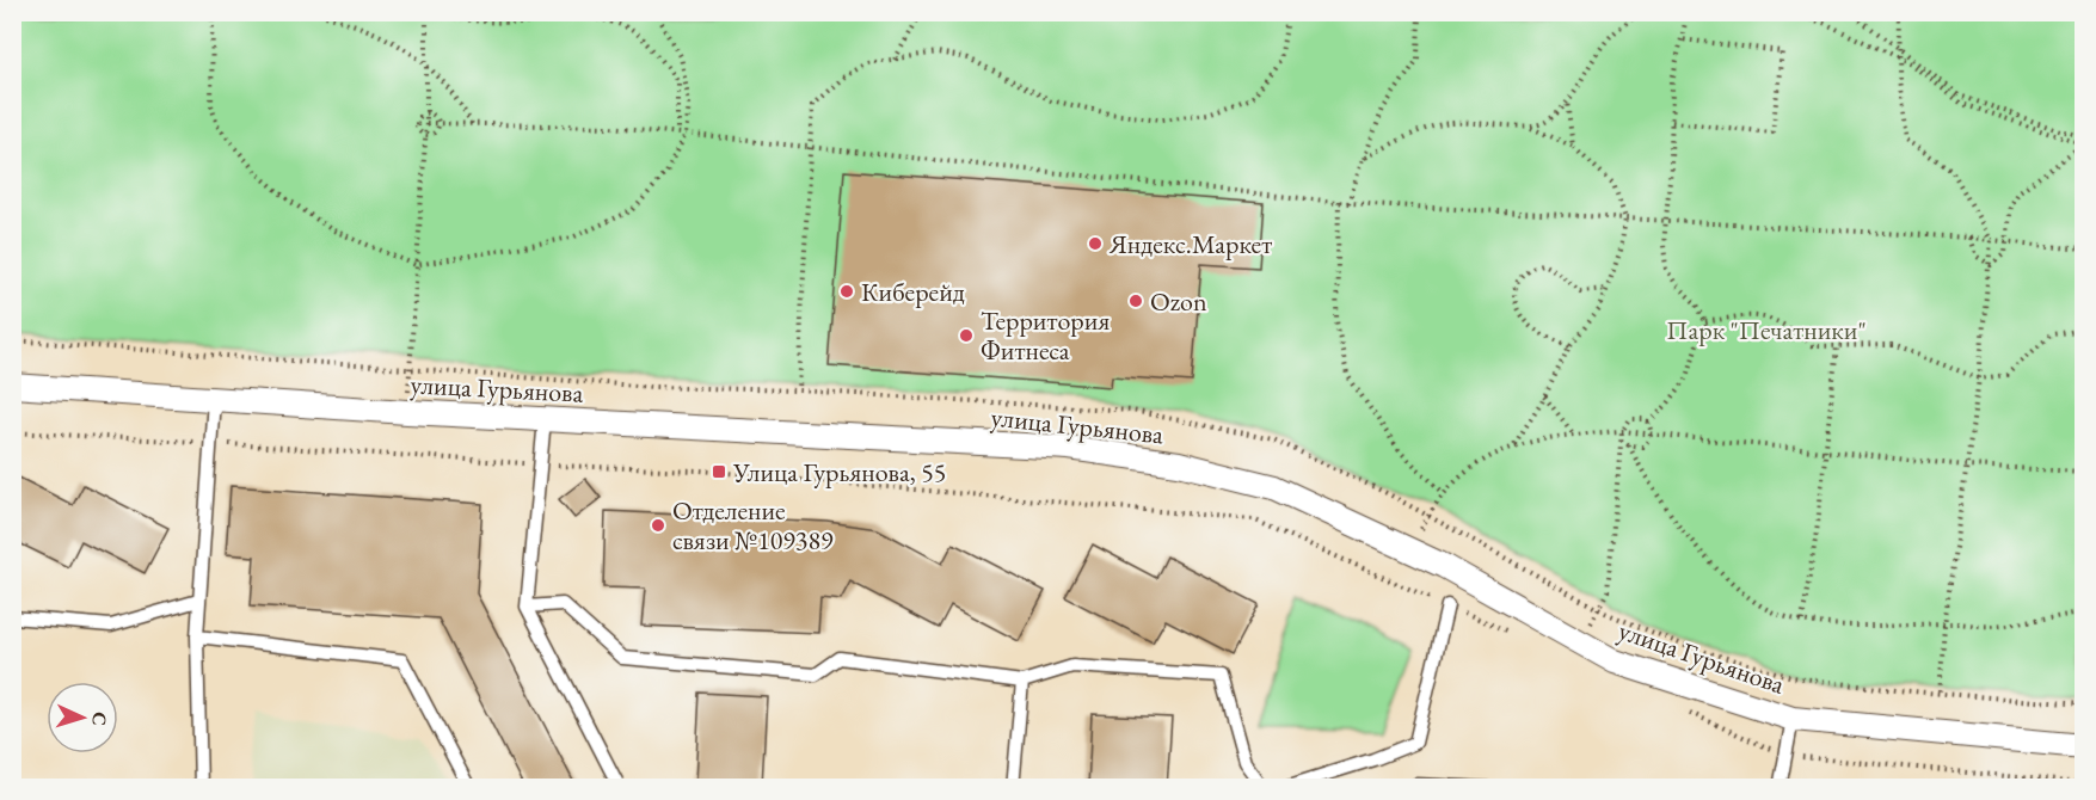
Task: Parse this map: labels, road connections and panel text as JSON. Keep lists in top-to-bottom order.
{
  "streets": {
    "street": ["улица Гурьянова"]
  },
  "parks": ["Парк \"Печатники\""],
  "places": {
    "other": [
      "Яндекс.Маркет",
      "Киберейд",
      "Ozon",
      "Территория Фитнеса",
      "Отделение связи №109389"
    ],
    "transit": ["Улица Гурьянова, 55"]
  },
  "north": "right"
}
